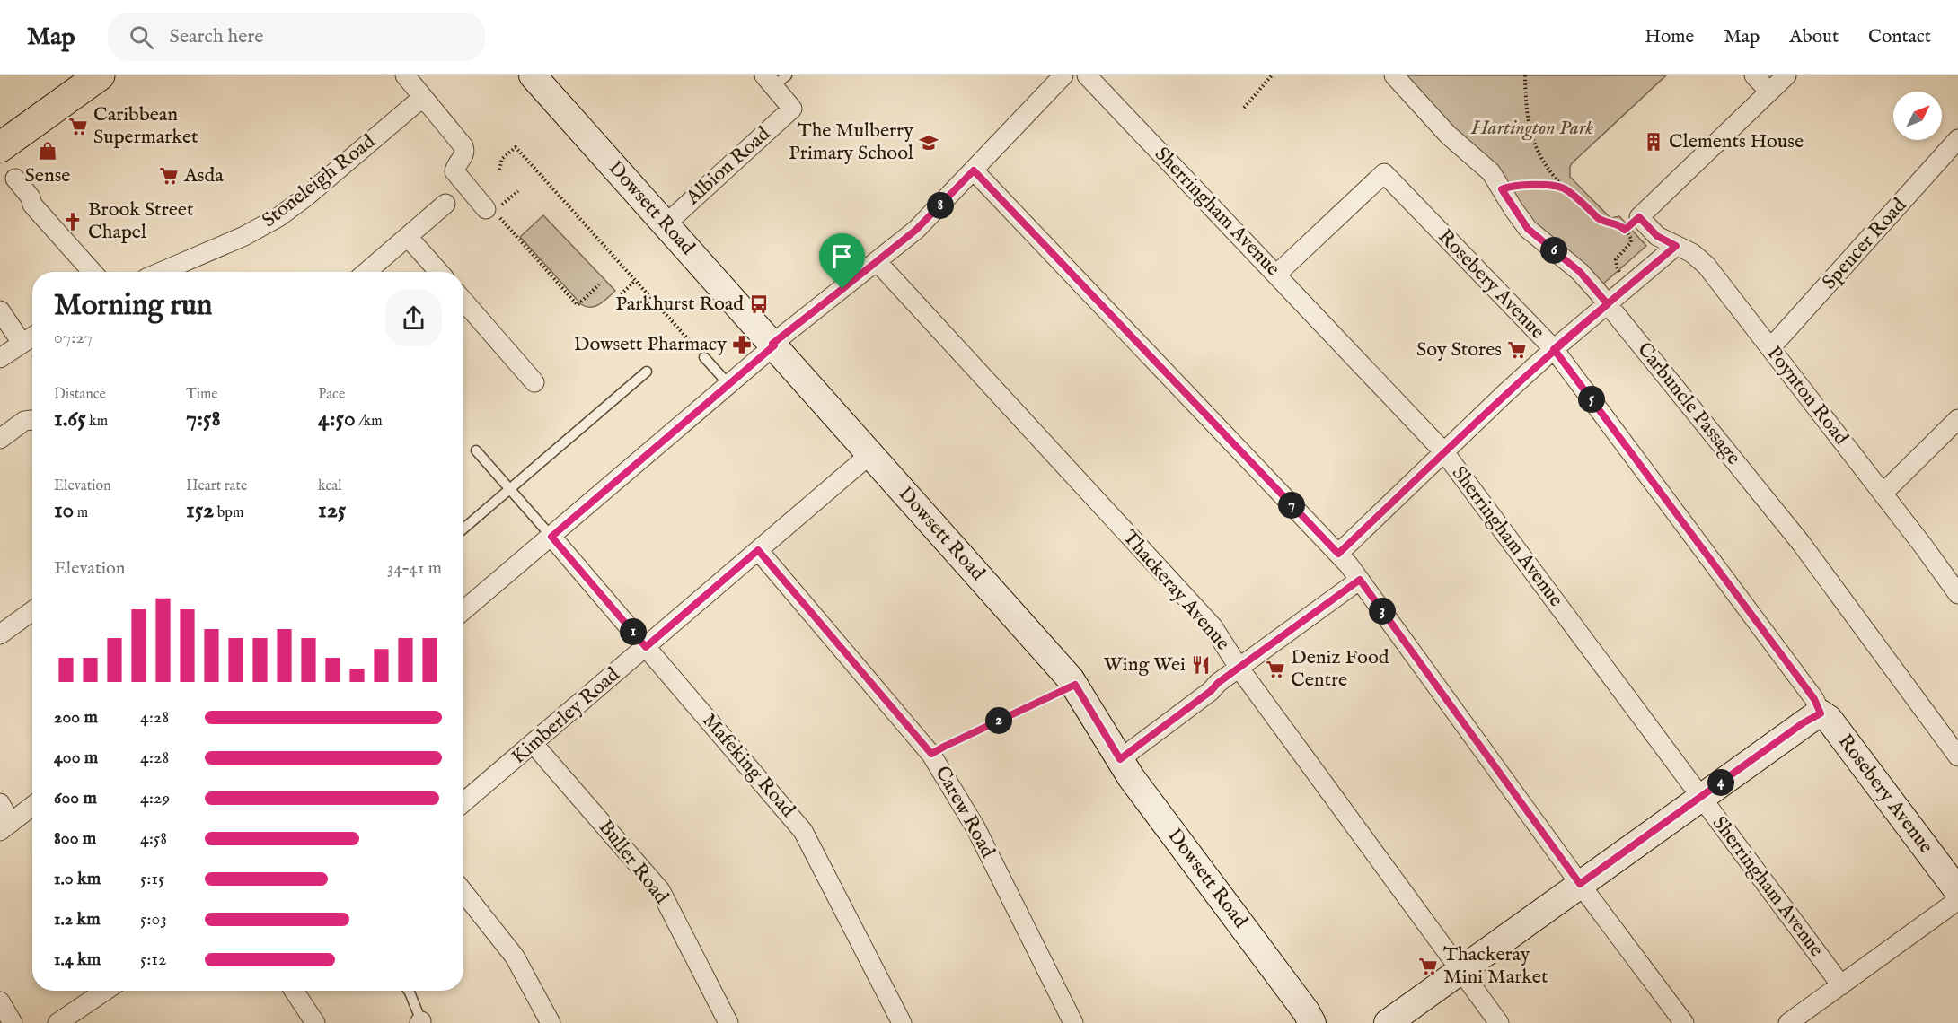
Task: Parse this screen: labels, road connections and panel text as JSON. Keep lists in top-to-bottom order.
{
  "streets": {
    "street": [
      "Albion Road",
      "Stoneleigh Road",
      "Dowsett Road",
      "Sherringham Avenue",
      "Spencer Road",
      "Rosebery Avenue",
      "Poynton Road",
      "Carbuncle Passage",
      "Thackeray Avenue",
      "Kimberley Road",
      "Mafeking Road",
      "Carew Road",
      "Buller Road"
    ]
  },
  "crossings": [
    ["Albion Road", "Dowsett Road"],
    ["Dowsett Road", "Kimberley Road"],
    ["Sherringham Avenue", "Rosebery Avenue"],
    ["Spencer Road", "Poynton Road"],
    ["Kimberley Road", "Mafeking Road"],
    ["Kimberley Road", "Carew Road"],
    ["Kimberley Road", "Buller Road"]
  ],
  "parks": ["Hartington Park"],
  "places": {
    "supermarket": [
      "Caribbean Supermarket",
      "Asda",
      "Soy Stores",
      "Deniz Food Centre",
      "Thackeray Mini Market"
    ],
    "building": ["Clements House"],
    "school or university": ["The Mulberry Primary School"],
    "shop": ["Sense"],
    "church": ["Brook Street Chapel"],
    "bus stop": ["Parkhurst Road"],
    "pharmacy": ["Dowsett Pharmacy"],
    "restaurant": ["Wing Wei"]
  },
  "north": "top right",
  "page": {
    "header": "Map",
    "search": "Search here",
    "nav": [
      "Home",
      "Map",
      "About",
      "Contact"
    ],
    "pins": [
      "8",
      "6",
      "5",
      "7",
      "3",
      "1",
      "2",
      "4"
    ],
    "heading": ["Morning run", "07:27"],
    "stats": [
      ["Distance", "1.65 km"],
      ["Time", "7:58"],
      ["Pace", "4:50 /km"],
      ["Elevation", "10 m"],
      ["Heart rate", "152 bpm"],
      ["kcal", "125"]
    ],
    "chart": ["Elevation", "34–41 m"],
    "list": [
      {
        "name": "200 m",
        "note": "4:28"
      },
      {
        "name": "400 m",
        "note": "4:28"
      },
      {
        "name": "600 m",
        "note": "4:29"
      },
      {
        "name": "800 m",
        "note": "4:58"
      },
      {
        "name": "1.0 km",
        "note": "5:15"
      },
      {
        "name": "1.2 km",
        "note": "5:03"
      },
      {
        "name": "1.4 km",
        "note": "5:12"
      }
    ]
  }
}
